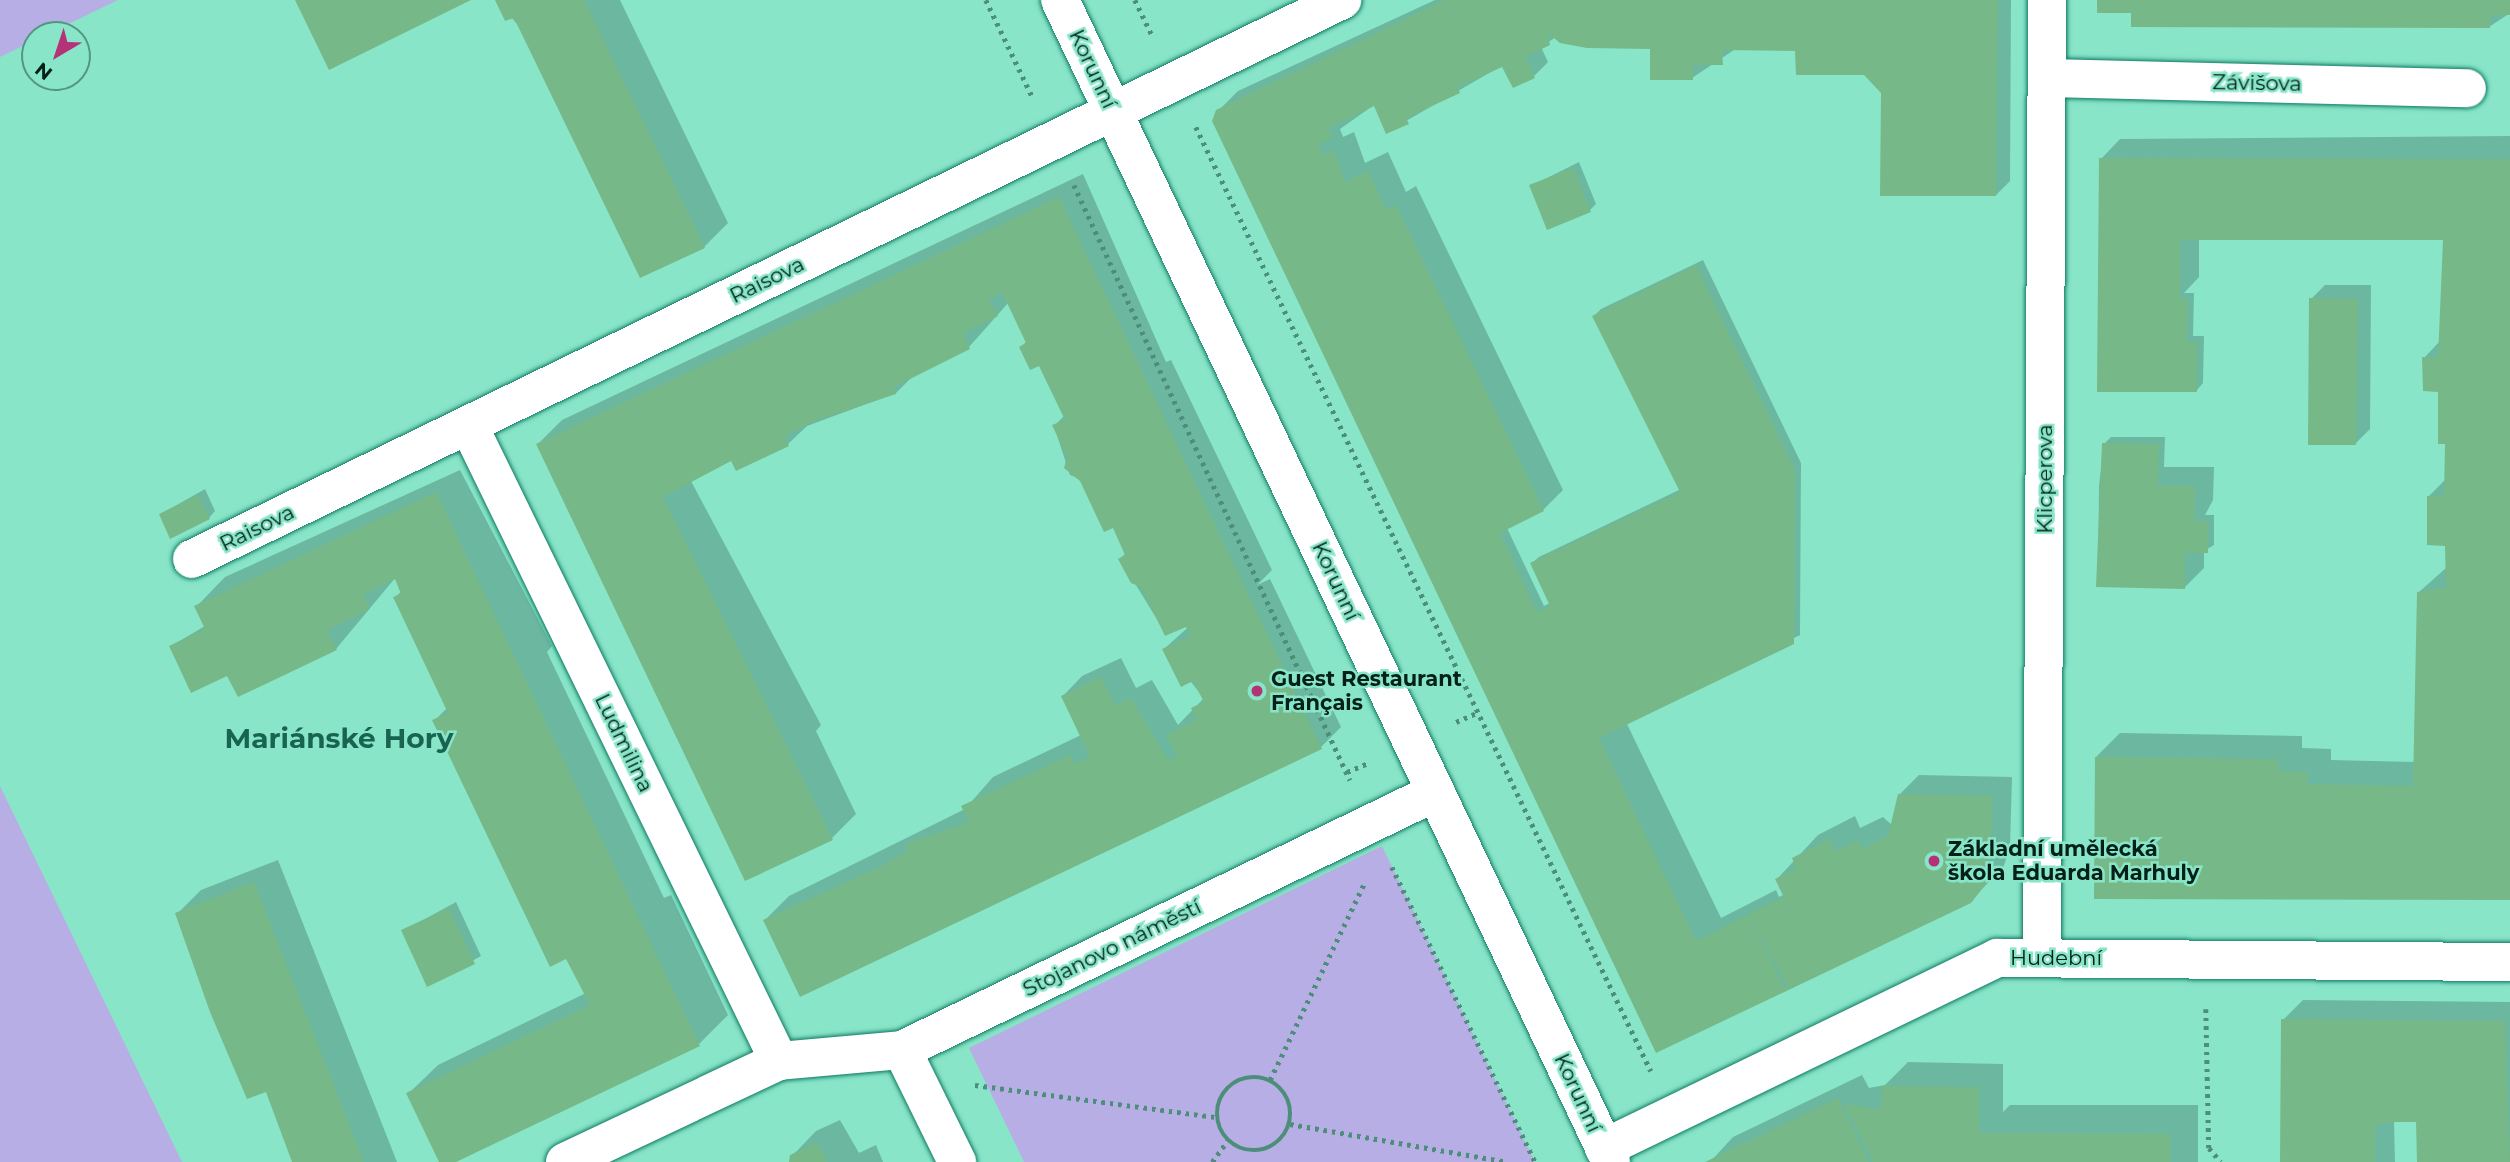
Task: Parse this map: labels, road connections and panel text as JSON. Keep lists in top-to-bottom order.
{
  "streets": {
    "street": [
      "Korunní",
      "Závišova",
      "Raisova",
      "Klicperova",
      "Ludmilina",
      "Stojanovo náměstí",
      "Hudební"
    ]
  },
  "crossings": [
    ["Korunní", "Raisova"],
    ["Korunní", "Stojanovo náměstí"],
    ["Korunní", "Hudební"],
    ["Závišova", "Klicperova"],
    ["Raisova", "Ludmilina"],
    ["Klicperova", "Hudební"]
  ],
  "districts": ["Mariánské Hory"],
  "places": ["Guest Restaurant Français", "Základní umělecká škola Eduarda Marhuly"],
  "north": "bottom left"
}
